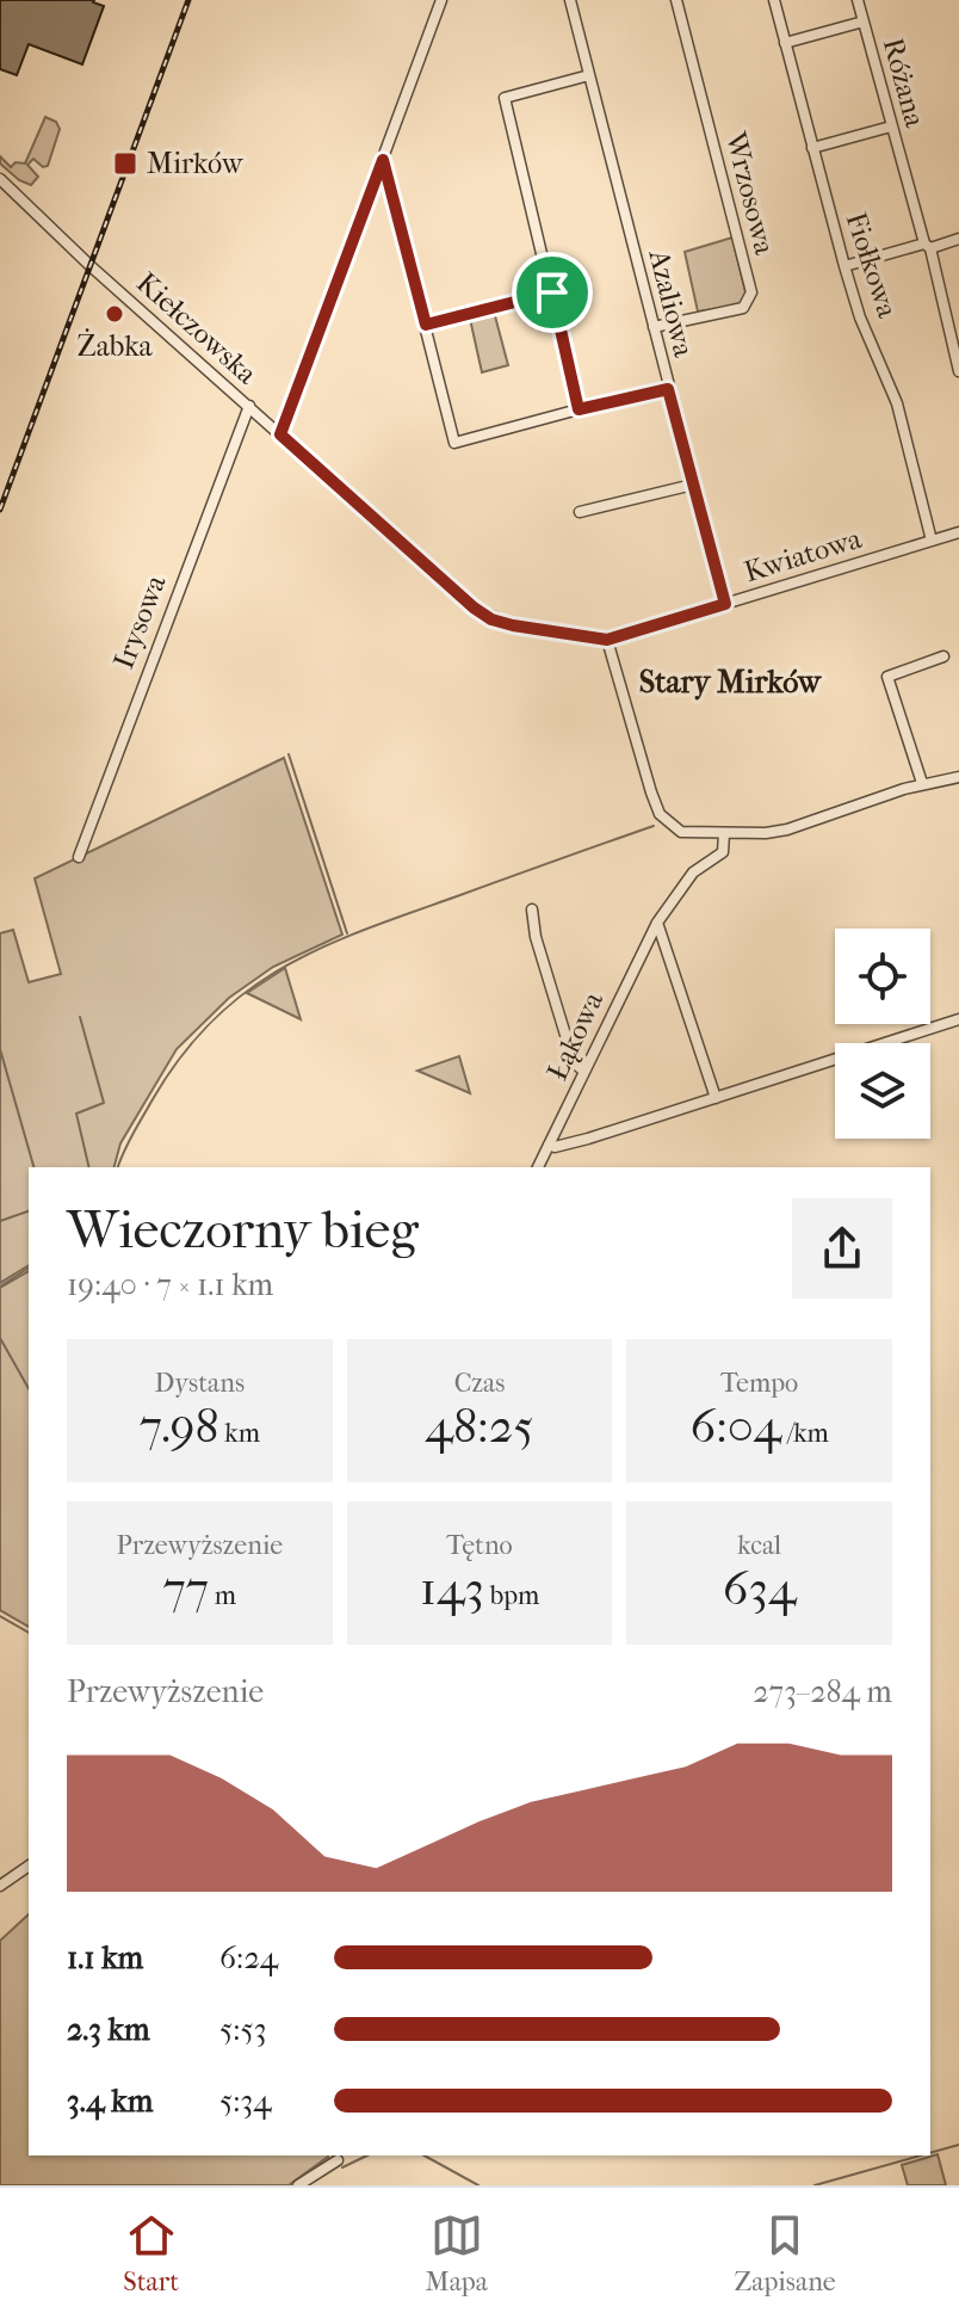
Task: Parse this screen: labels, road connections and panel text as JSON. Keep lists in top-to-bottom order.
{
  "streets": {
    "street": [
      "Różana",
      "Wrzosowa",
      "Fiołkowa",
      "Azaliowa",
      "Kiełczowska",
      "Kwiatowa",
      "Irysowa",
      "Łąkowa"
    ]
  },
  "crossings": [
    ["Wrzosowa", "Azaliowa"],
    ["Fiołkowa", "Kwiatowa"],
    ["Kiełczowska", "Kwiatowa"],
    ["Kiełczowska", "Irysowa"]
  ],
  "districts": ["Stary Mirków"],
  "places": {
    "transit": ["Mirków"],
    "other": ["Żabka"]
  },
  "page": {
    "heading": ["Wieczorny bieg", "19:40 · 7 × 1.1 km"],
    "stats": [
      ["Dystans", "7.98 km"],
      ["Czas", "48:25"],
      ["Tempo", "6:04 /km"],
      ["Przewyższenie", "77 m"],
      ["Tętno", "143 bpm"],
      ["kcal", "634"]
    ],
    "chart": ["Przewyższenie", "273–284 m"],
    "list": [
      {
        "name": "1.1 km",
        "note": "6:24"
      },
      {
        "name": "2.3 km",
        "note": "5:53"
      },
      {
        "name": "3.4 km",
        "note": "5:34"
      }
    ],
    "tabs": ["Start", "Mapa", "Zapisane"]
  }
}
